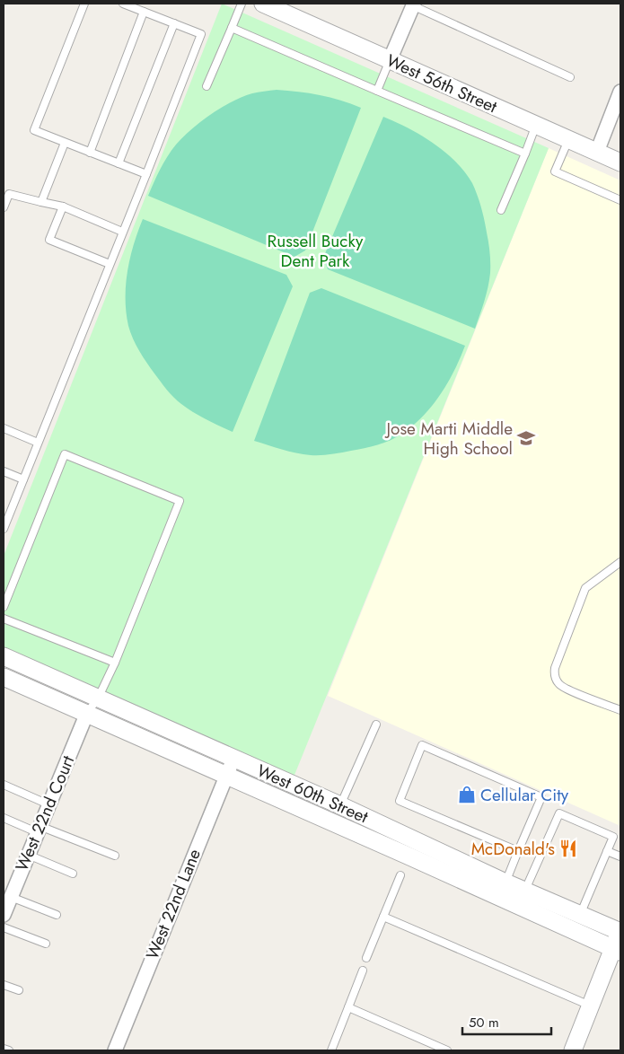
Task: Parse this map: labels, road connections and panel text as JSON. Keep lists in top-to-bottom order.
{
  "streets": {
    "street": [
      "West 56th Street",
      "West 60th Street",
      "West 22nd Court",
      "West 22nd Lane"
    ]
  },
  "crossings": [
    ["West 60th Street", "West 22nd Court"],
    ["West 60th Street", "West 22nd Lane"]
  ],
  "parks": ["Russell Bucky Dent Park"],
  "places": {
    "school or university": ["Jose Marti Middle High School"],
    "shop": ["Cellular City"],
    "restaurant": ["McDonald's"]
  },
  "scale_bar": "50 m"
}
